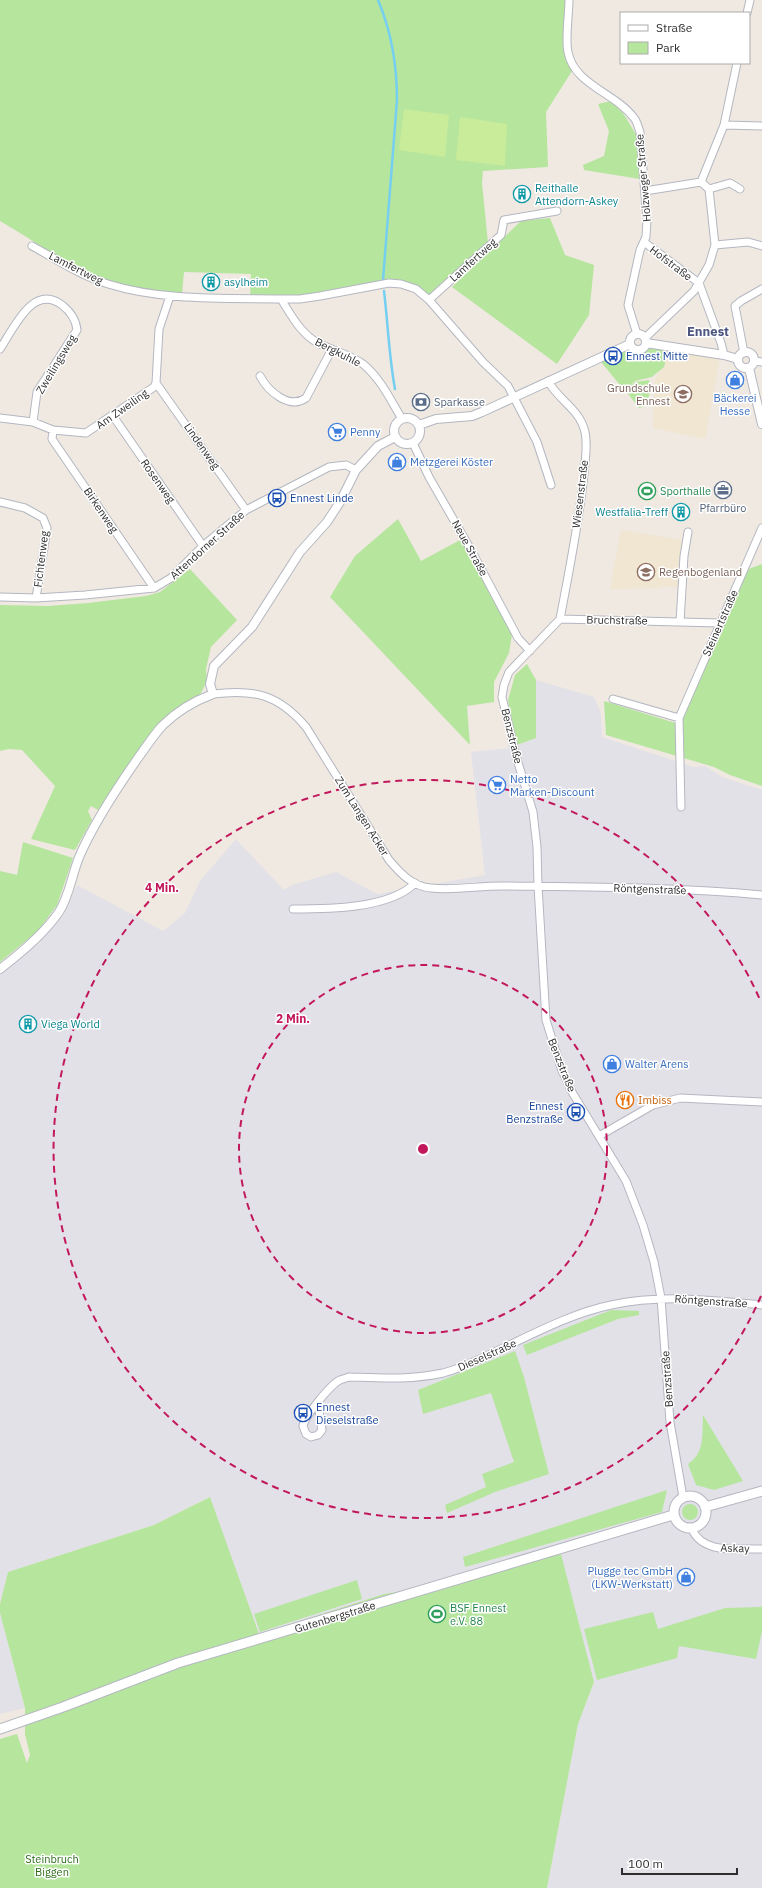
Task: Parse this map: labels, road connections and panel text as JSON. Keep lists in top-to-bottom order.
{
  "streets": {
    "main road": ["Gutenbergstraße"],
    "street": [
      "Holzweger Straße",
      "Lamfertweg",
      "Hofstraße",
      "Bergkuhle",
      "Zweilingsweg",
      "Am Zweiling",
      "Lindenweg",
      "Rosenweg",
      "Wiesenstraße",
      "Birkenweg",
      "Attendorner Straße",
      "Neue Straße",
      "Fichtenweg",
      "Bruchstraße",
      "Steinertstraße",
      "Benzstraße",
      "Zum Langen Acker",
      "Röntgenstraße",
      "Dieselstraße",
      "Askay"
    ]
  },
  "crossings": [
    ["Holzweger Straße", "Hofstraße"],
    ["Lamfertweg", "Am Zweiling"],
    ["Bergkuhle", "Neue Straße"],
    ["Zweilingsweg", "Am Zweiling"],
    ["Am Zweiling", "Lindenweg"],
    ["Am Zweiling", "Rosenweg"],
    ["Am Zweiling", "Birkenweg"],
    ["Lindenweg", "Attendorner Straße"],
    ["Rosenweg", "Attendorner Straße"],
    ["Wiesenstraße", "Bruchstraße"],
    ["Birkenweg", "Attendorner Straße"],
    ["Attendorner Straße", "Fichtenweg"],
    ["Neue Straße", "Benzstraße"],
    ["Bruchstraße", "Steinertstraße"],
    ["Benzstraße", "Zum Langen Acker"],
    ["Benzstraße", "Röntgenstraße"],
    ["Benzstraße", "Dieselstraße"],
    ["Benzstraße", "Askay"],
    ["Benzstraße", "Gutenbergstraße"],
    ["Zum Langen Acker", "Röntgenstraße"],
    ["Röntgenstraße", "Dieselstraße"],
    ["Askay", "Gutenbergstraße"]
  ],
  "districts": ["Ennest"],
  "parks": ["Steinbruch Biggen"],
  "places": {
    "building": [
      "Reithalle Attendorn-Askey",
      "asylheim",
      "Westfalia-Treff",
      "Viega World"
    ],
    "bus stop": [
      "Ennest Mitte",
      "Ennest Linde",
      "Ennest Benzstraße",
      "Ennest Dieselstraße"
    ],
    "shop": [
      "Bäckerei Hesse",
      "Metzgerei Köster",
      "Walter Arens",
      "Plugge tec GmbH (LKW-Werkstatt)"
    ],
    "school or university": ["Grundschule Ennest", "Regenbogenland"],
    "bank": ["Sparkasse"],
    "supermarket": ["Penny", "Netto Marken-Discount"],
    "office": ["Pfarrbüro"],
    "sports": ["Sporthalle", "BSF Ennest e.V. 88"],
    "restaurant": ["Imbiss"]
  },
  "legend": ["Straße", "Park"],
  "scale_bar": "100 m",
  "rings": ["4 Min.", "2 Min."]
}
